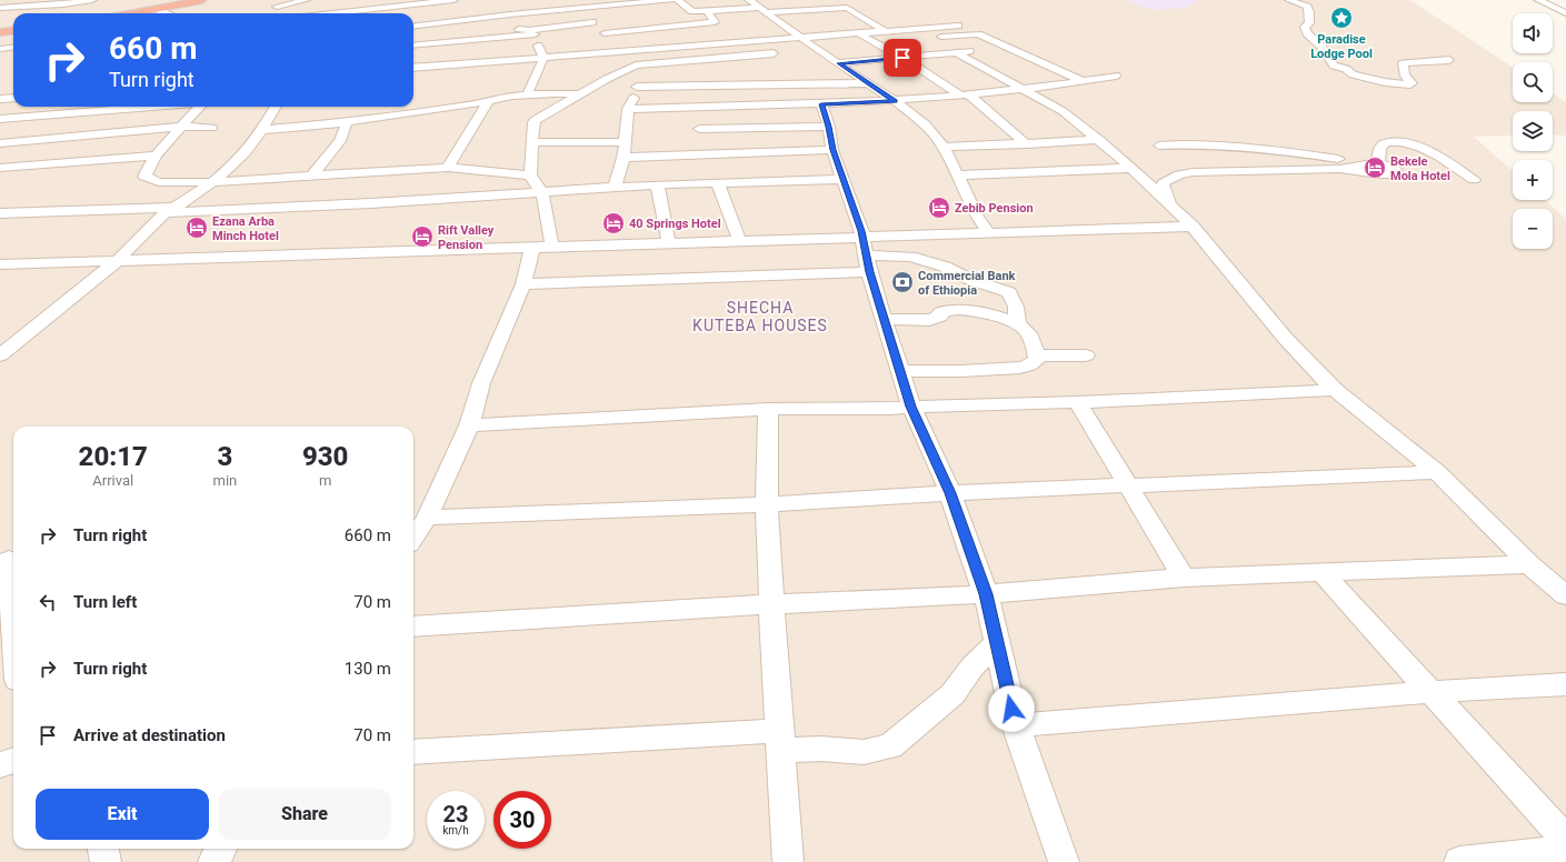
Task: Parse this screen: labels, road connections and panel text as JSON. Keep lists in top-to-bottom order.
{
  "districts": ["SHECHA KUTEBA HOUSES"],
  "places": {
    "place": ["Paradise Lodge Pool"],
    "hotel": [
      "Bekele Mola Hotel",
      "Zebib Pension",
      "40 Springs Hotel",
      "Ezana Arba Minch Hotel",
      "Rift Valley Pension"
    ],
    "bank": ["Commercial Bank of Ethiopia"]
  },
  "page": {
    "map_buttons": ["+", "−"],
    "turn": ["660 m", "Turn right"],
    "eta": [
      "20:17",
      "Arrival",
      "3",
      "min",
      "930",
      "m"
    ],
    "list": [
      {
        "name": "Turn right",
        "value": "660 m"
      },
      {
        "name": "Turn left",
        "value": "70 m"
      },
      {
        "name": "Turn right",
        "value": "130 m"
      },
      {
        "name": "Arrive at destination",
        "value": "70 m"
      }
    ],
    "buttons": ["Exit", "Share"],
    "speed": "23 km/h",
    "limit": "30"
  }
}
